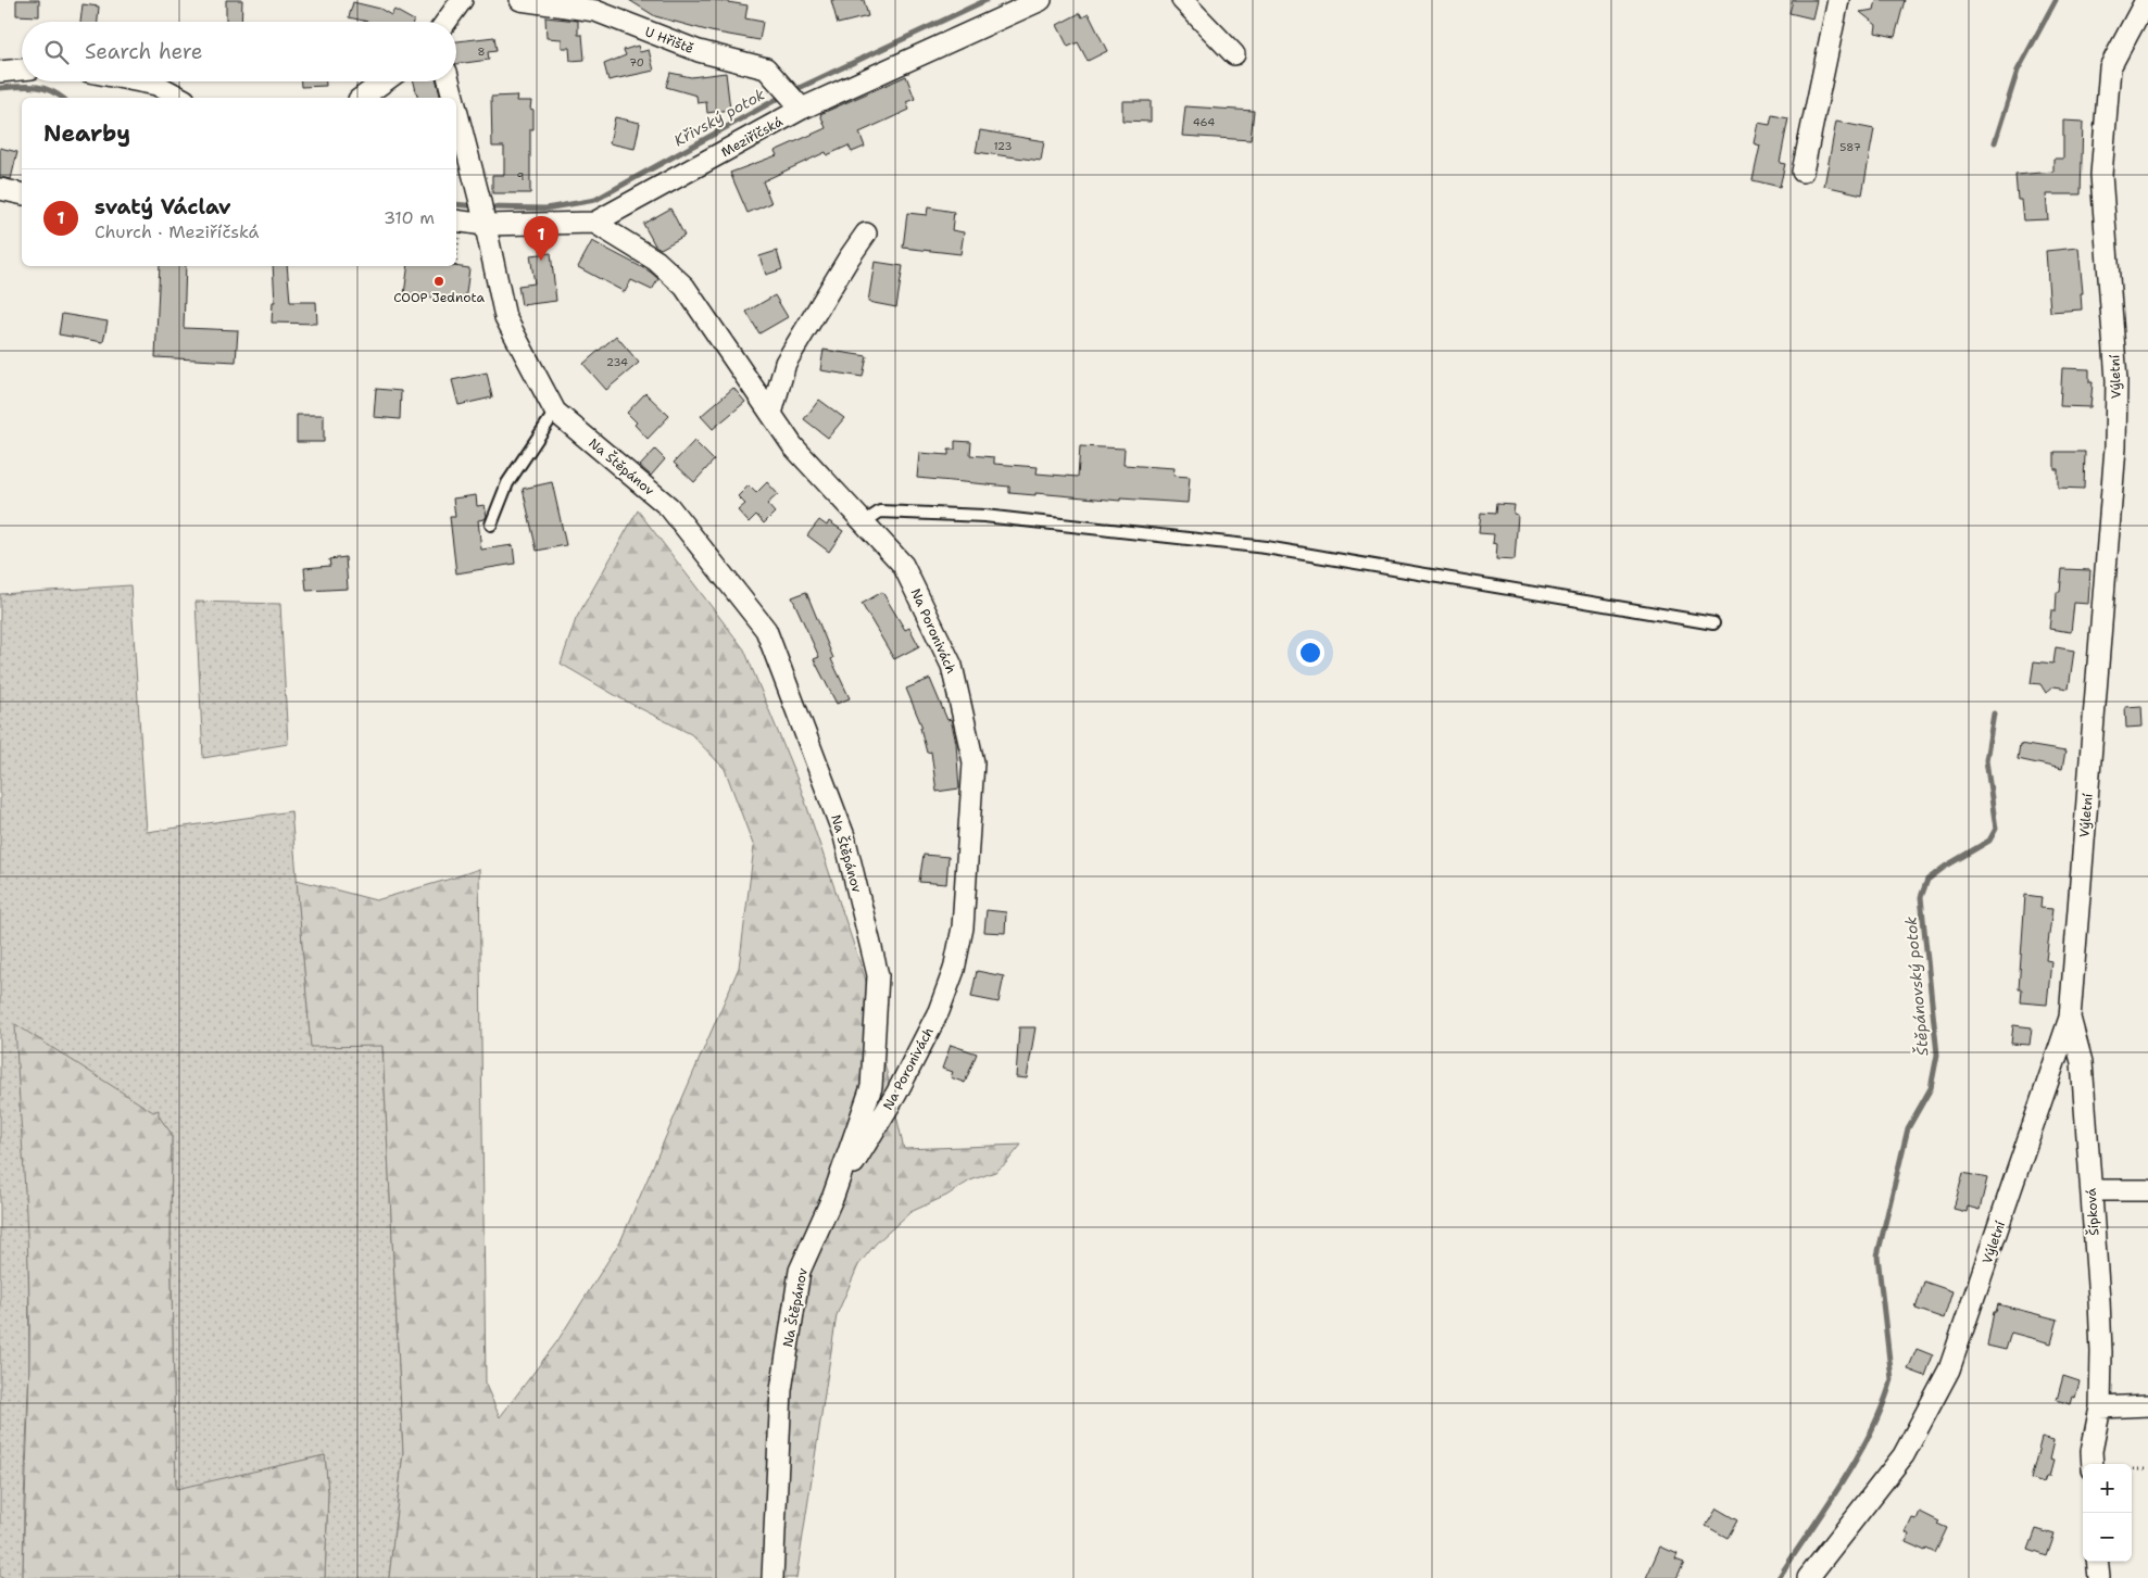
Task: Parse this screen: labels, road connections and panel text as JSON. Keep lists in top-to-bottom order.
{
  "streets": {
    "street": [
      "U Hřiště",
      "Meziříčská",
      "Výletní",
      "Na Štěpánov",
      "Na Poronivách",
      "Šípková"
    ]
  },
  "crossings": [
    ["U Hřiště", "Meziříčská"],
    ["Meziříčská", "Na Štěpánov"],
    ["Meziříčská", "Na Poronivách"],
    ["Výletní", "Šípková"],
    ["Na Štěpánov", "Na Poronivách"]
  ],
  "water": ["Křivský potok", "Štěpánovský potok"],
  "places": ["COOP Jednota"],
  "house_numbers": [
    "8",
    "70",
    "464",
    "123",
    "587",
    "9",
    "234"
  ],
  "page": {
    "search": "Search here",
    "heading": "Nearby",
    "list": [
      {
        "mark": "1",
        "name": "svatý Václav",
        "note": "Church · Meziříčská",
        "value": "310 m"
      }
    ],
    "pins": "1",
    "map_buttons": ["+", "−"]
  }
}
